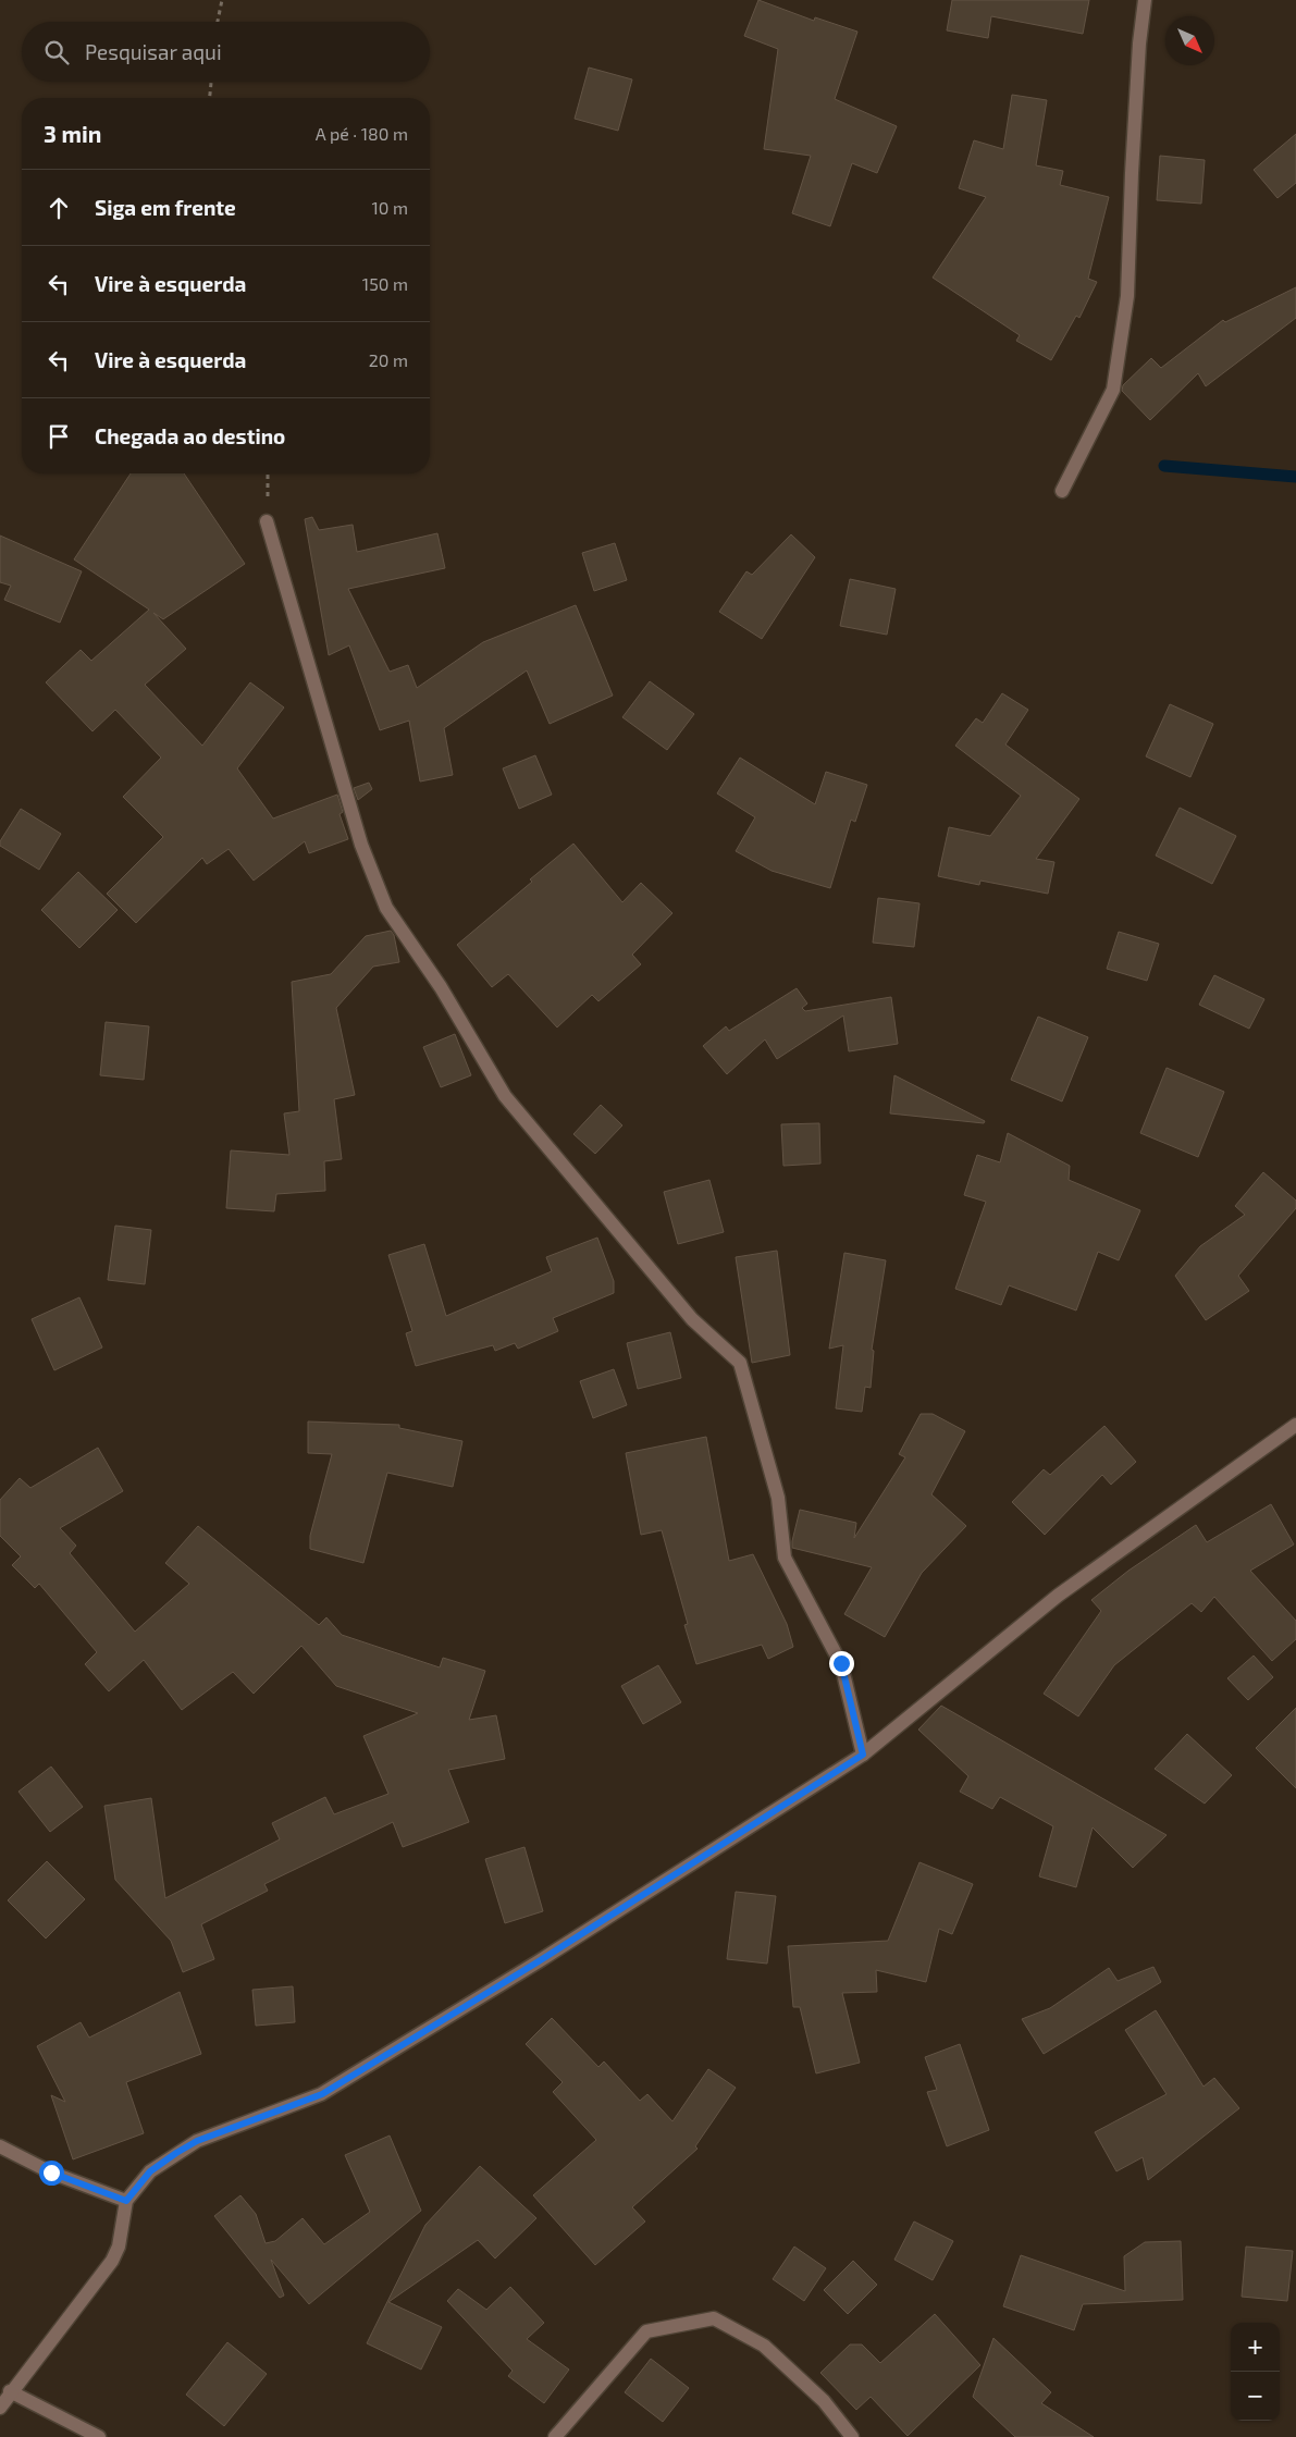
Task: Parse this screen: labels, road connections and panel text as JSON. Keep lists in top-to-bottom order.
{
  "north": "bottom right",
  "page": {
    "search": "Pesquisar aqui",
    "heading": ["3 min", "A pé · 180 m"],
    "list": [
      ["Siga em frente", "10 m"],
      ["Vire à esquerda", "150 m"],
      ["Vire à esquerda", "20 m"],
      "Chegada ao destino"
    ],
    "map_buttons": ["+", "−"]
  }
}
